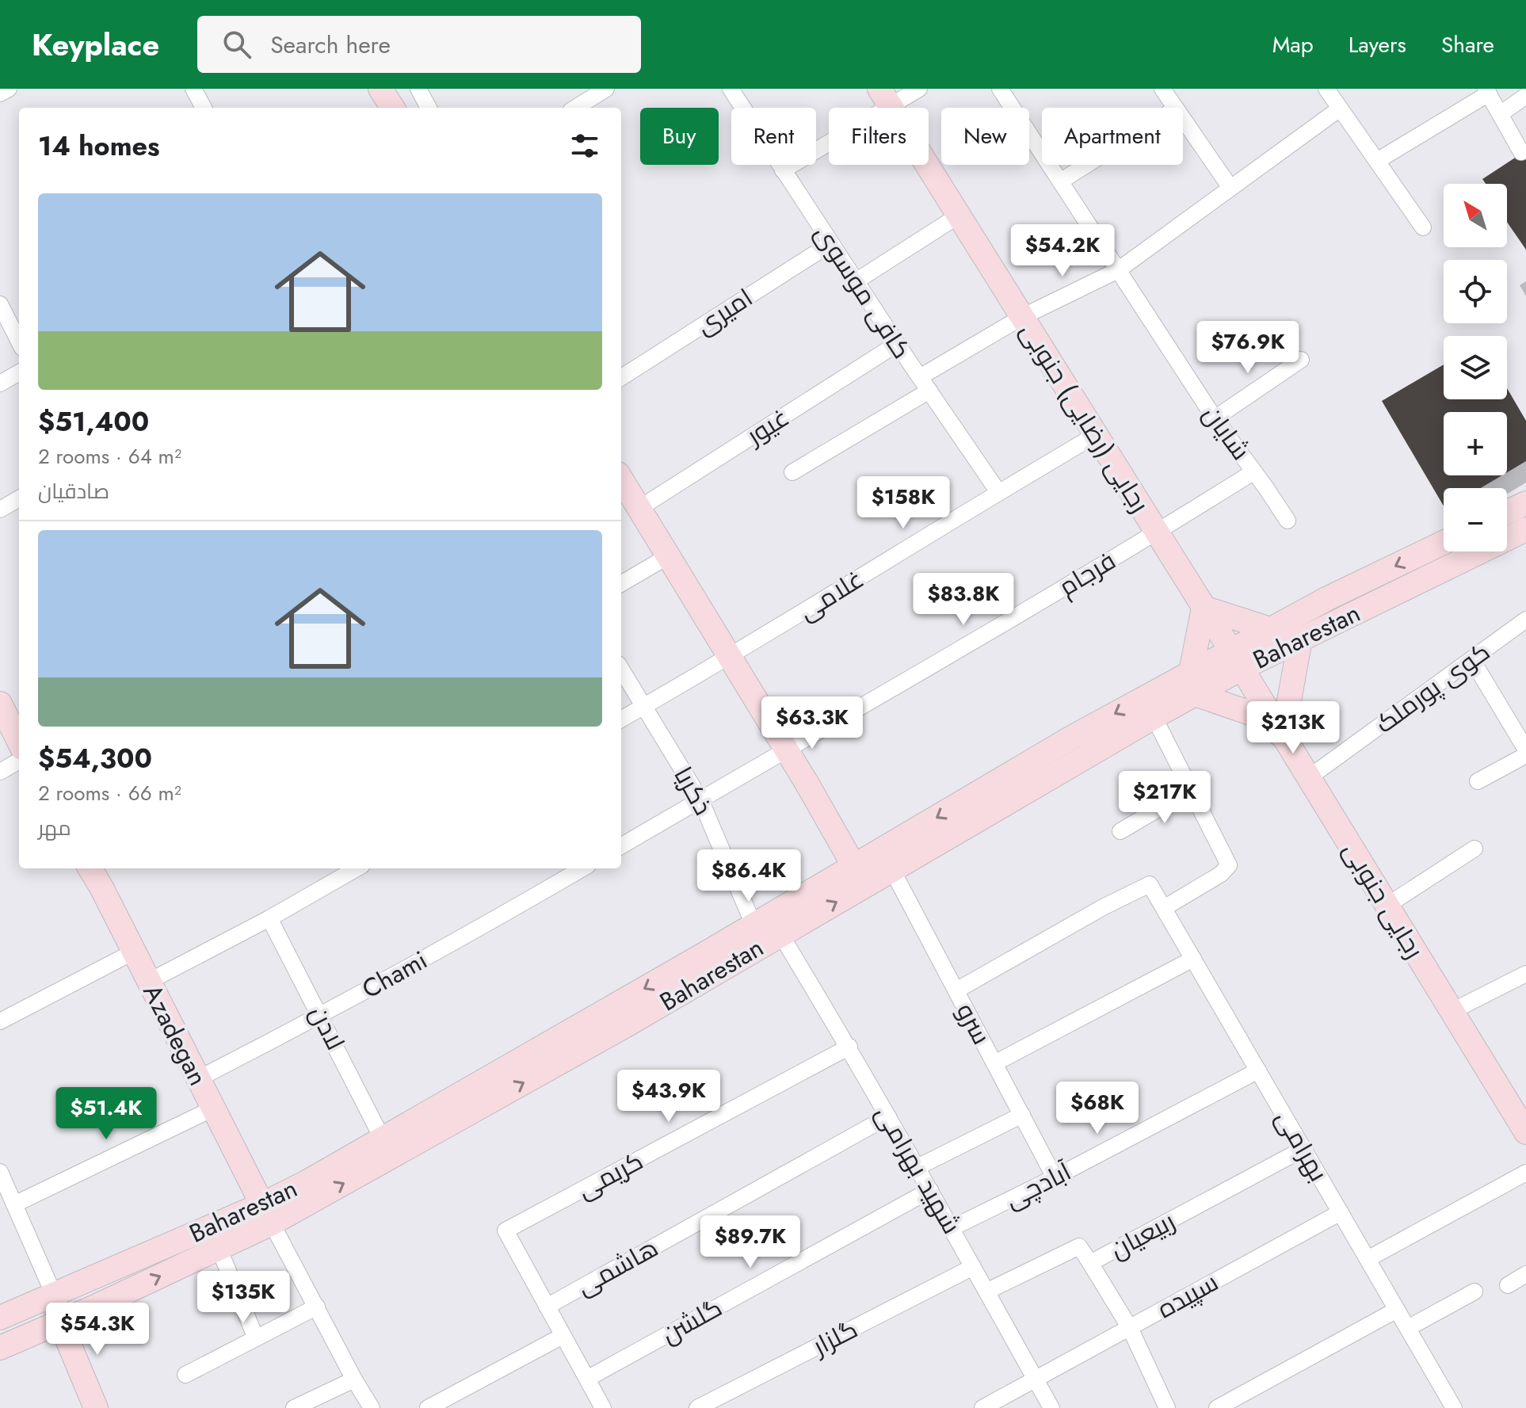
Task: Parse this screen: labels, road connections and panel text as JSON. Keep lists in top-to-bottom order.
{
  "streets": {
    "main road": [
      "رجایی (رضایی) جنوبی",
      "Baharestan",
      "رجایی جنوبی",
      "Azadegan"
    ],
    "street": [
      "کافی موسوی",
      "امیری",
      "غیور",
      "شایان",
      "فرجام",
      "غلامی",
      "کوی پورملک",
      "ذکریا",
      "Chami",
      "سرو",
      "لادن",
      "بهرامی",
      "شهید بهرامی",
      "کریمی",
      "آبادچی",
      "ربیعیان",
      "هاشمی",
      "سپیده",
      "گلشن",
      "گلزار"
    ]
  },
  "crossings": [
    ["کافی موسوی", "امیری"],
    ["کافی موسوی", "غیور"],
    ["کافی موسوی", "غلامی"],
    ["رجایی (رضایی) جنوبی", "فرجام"],
    ["رجایی (رضایی) جنوبی", "غلامی"],
    ["رجایی (رضایی) جنوبی", "Baharestan"],
    ["رجایی (رضایی) جنوبی", "رجایی جنوبی"],
    ["شایان", "فرجام"],
    ["غلامی", "ذکریا"],
    ["Baharestan", "ذکریا"],
    ["Baharestan", "رجایی جنوبی"],
    ["Baharestan", "سرو"],
    ["Baharestan", "لادن"],
    ["Baharestan", "Azadegan"],
    ["Baharestan", "شهید بهرامی"],
    ["کوی پورملک", "رجایی جنوبی"],
    ["Chami", "لادن"],
    ["Chami", "Azadegan"],
    ["سرو", "بهرامی"],
    ["سرو", "آبادچی"],
    ["بهرامی", "آبادچی"],
    ["بهرامی", "ربیعیان"],
    ["بهرامی", "سپیده"],
    ["شهید بهرامی", "کریمی"],
    ["شهید بهرامی", "آبادچی"],
    ["شهید بهرامی", "ربیعیان"],
    ["شهید بهرامی", "هاشمی"],
    ["شهید بهرامی", "سپیده"],
    ["شهید بهرامی", "گلشن"],
    ["شهید بهرامی", "گلزار"],
    ["کریمی", "هاشمی"]
  ],
  "north": "top left",
  "page": {
    "header": "Keyplace",
    "search": "Search here",
    "nav": ["Map", "Layers", "Share"],
    "chip": [
      "Buy",
      "Rent",
      "Filters",
      "New",
      "Apartment"
    ],
    "heading": "14 homes",
    "map_buttons": ["+", "−"],
    "list": [
      {
        "name": "$51,400",
        "note": "2 rooms · 64 m² · صادقیان"
      },
      {
        "name": "$54,300",
        "note": "2 rooms · 66 m² · مهر"
      }
    ],
    "price": [
      "$54.2K",
      "$76.9K",
      "$158K",
      "$83.8K",
      "$63.3K",
      "$213K",
      "$217K",
      "$86.4K",
      "$43.9K",
      "$68K",
      "$51.4K",
      "$89.7K",
      "$135K",
      "$54.3K"
    ]
  }
}
